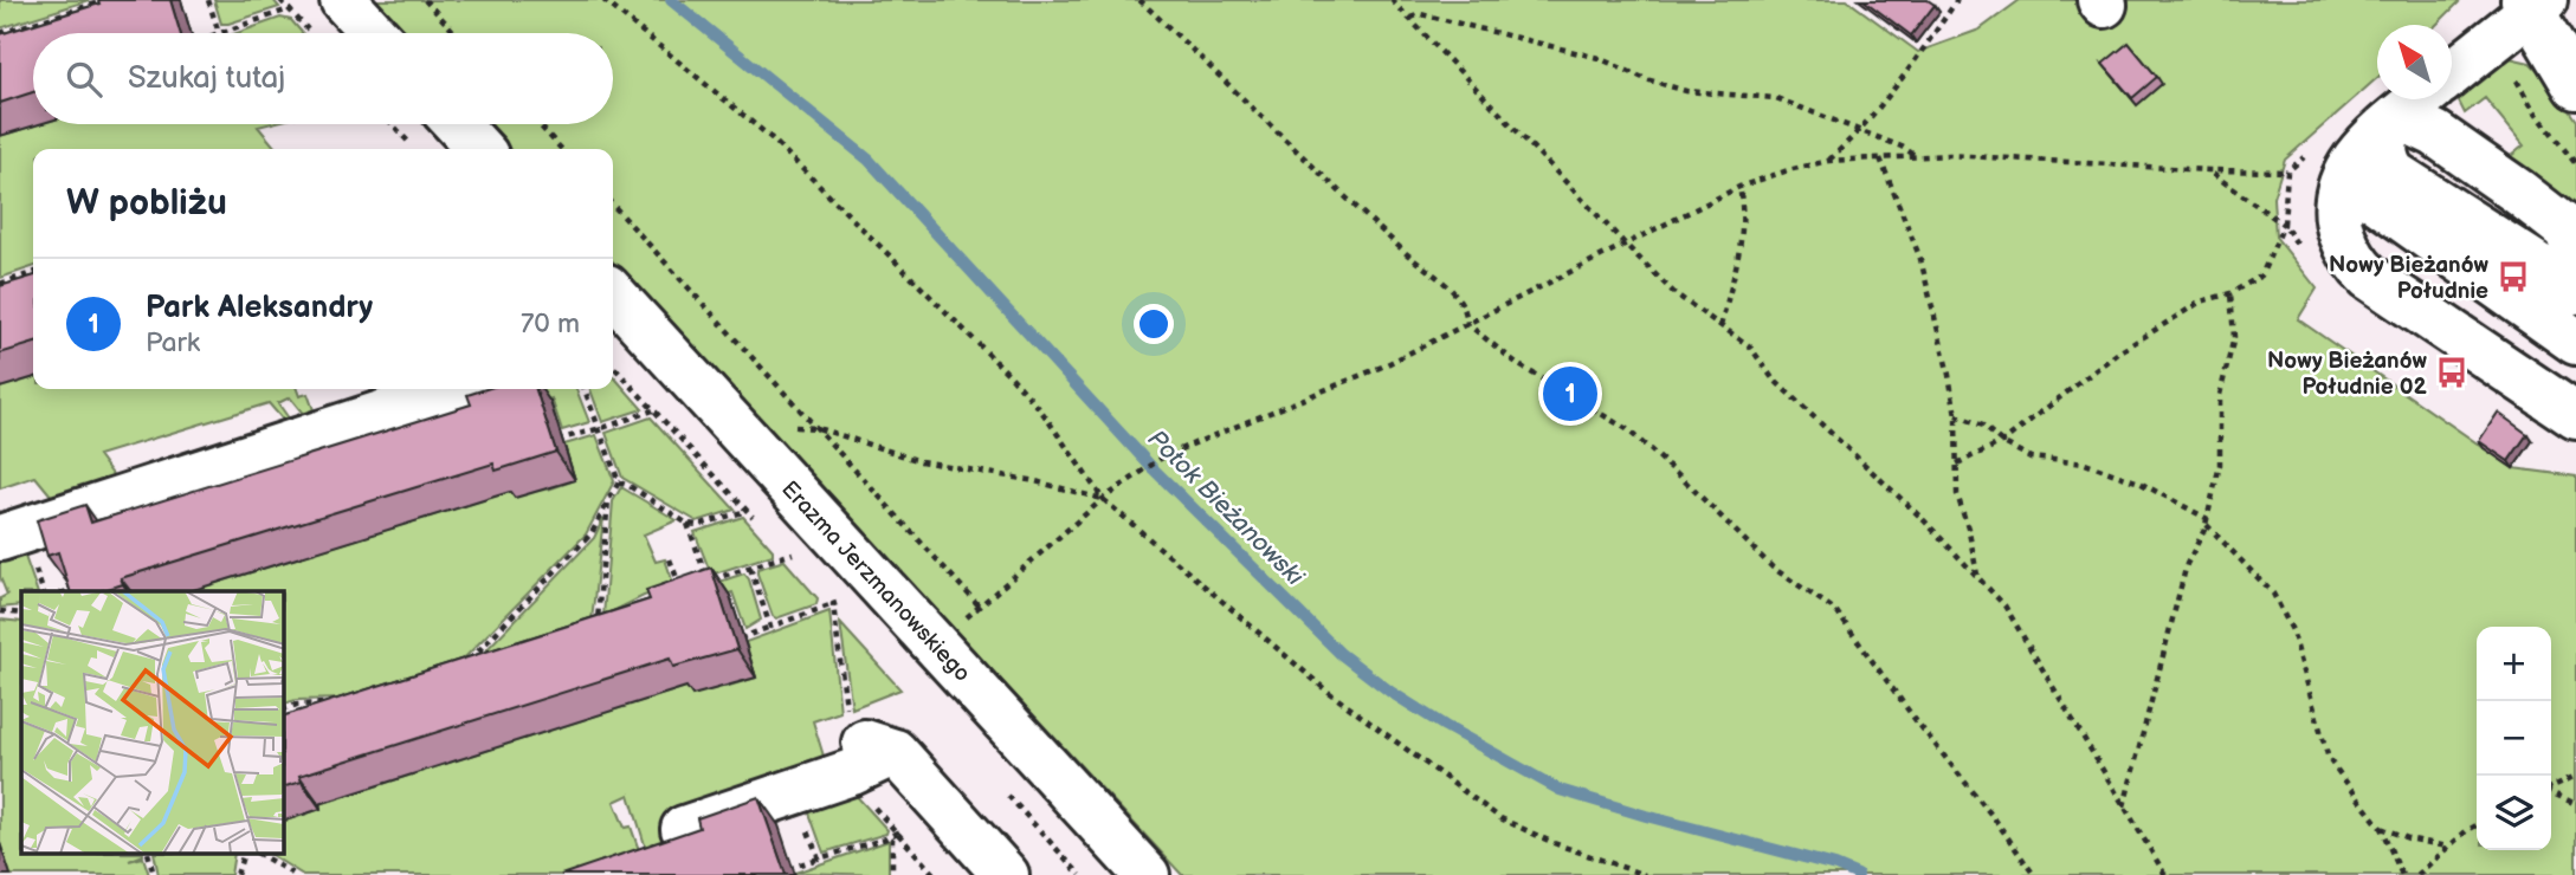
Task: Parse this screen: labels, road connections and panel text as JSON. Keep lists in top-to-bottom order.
{
  "streets": {
    "street": ["Erazma Jerzmanowskiego"]
  },
  "water": ["Potok Bieżanowski"],
  "places": {
    "bus stop": ["Nowy Bieżanów Południe", "Nowy Bieżanów Południe 02"]
  },
  "north": "top left",
  "page": {
    "search": "Szukaj tutaj",
    "heading": "W pobliżu",
    "list": [
      {
        "mark": "1",
        "name": "Park Aleksandry",
        "note": "Park",
        "value": "70 m"
      }
    ],
    "pins": "1",
    "map_buttons": ["+", "−"]
  }
}
